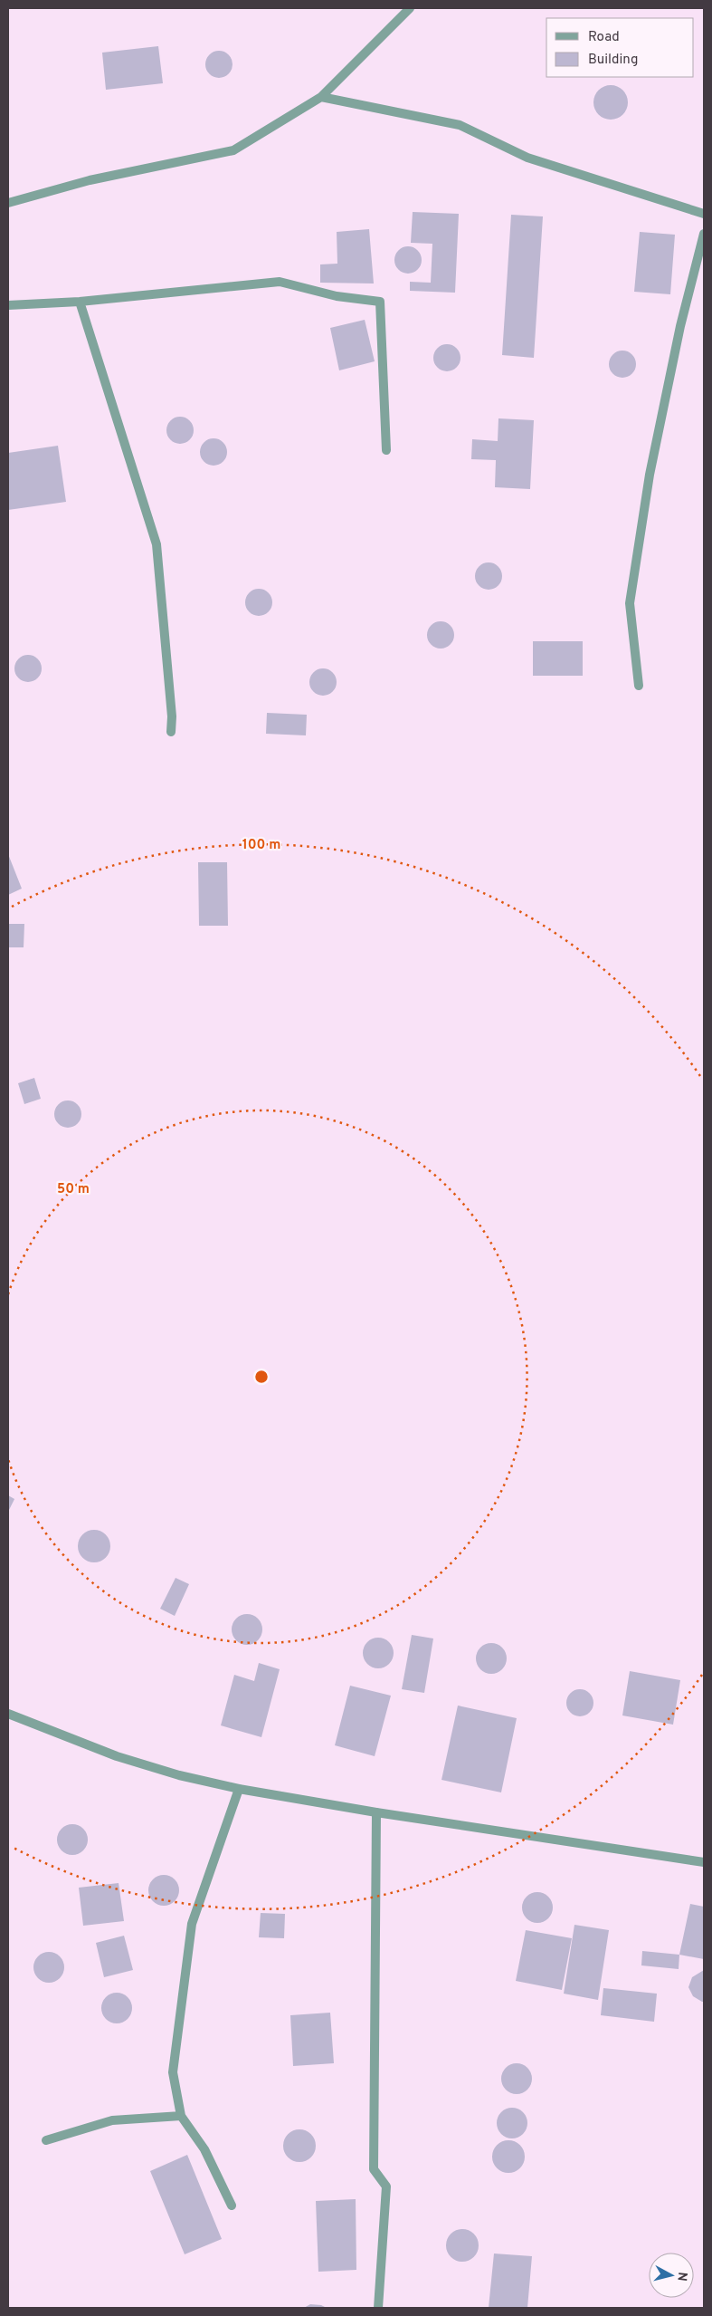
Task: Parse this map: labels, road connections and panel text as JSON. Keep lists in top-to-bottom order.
{
  "legend": ["Road", "Building"],
  "north": "right",
  "rings": ["100 m", "50 m"]
}
